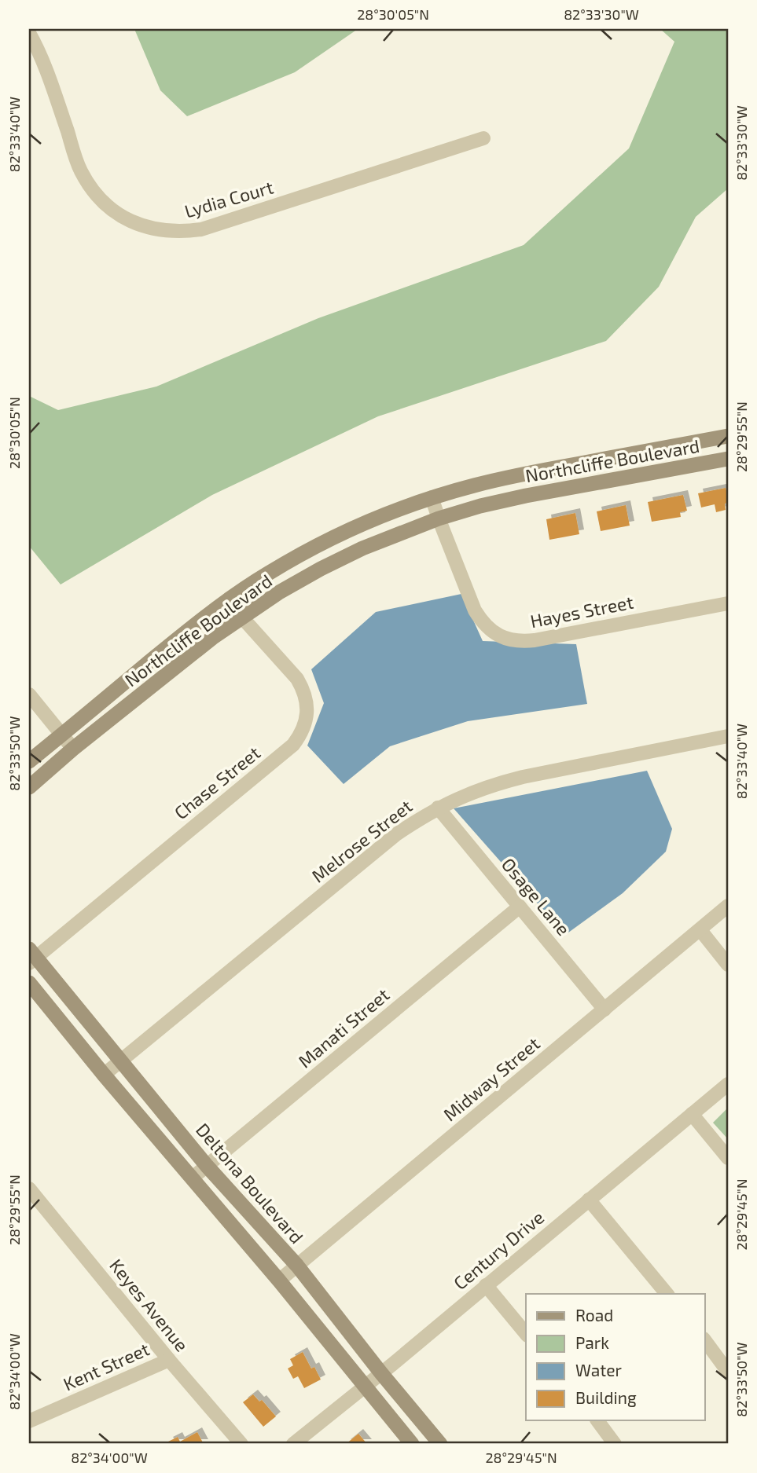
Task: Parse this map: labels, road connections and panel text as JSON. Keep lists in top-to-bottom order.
{
  "streets": {
    "main road": ["Northcliffe Boulevard", "Deltona Boulevard"],
    "street": [
      "Lydia Court",
      "Hayes Street",
      "Chase Street",
      "Melrose Street",
      "Osage Lane",
      "Manati Street",
      "Midway Street",
      "Century Drive",
      "Keyes Avenue",
      "Kent Street"
    ]
  },
  "crossings": [
    ["Northcliffe Boulevard", "Hayes Street"],
    ["Northcliffe Boulevard", "Chase Street"],
    ["Chase Street", "Deltona Boulevard"],
    ["Melrose Street", "Osage Lane"],
    ["Melrose Street", "Deltona Boulevard"],
    ["Osage Lane", "Manati Street"],
    ["Osage Lane", "Midway Street"],
    ["Manati Street", "Deltona Boulevard"],
    ["Midway Street", "Deltona Boulevard"],
    ["Deltona Boulevard", "Century Drive"],
    ["Keyes Avenue", "Kent Street"]
  ],
  "legend": [
    "Road",
    "Park",
    "Water",
    "Building"
  ],
  "coordinates": [
    "28°30'05\"N",
    "82°33'30\"W",
    "82°33'40\"W",
    "28°29'55\"N",
    "82°33'50\"W",
    "28°29'45\"N",
    "82°34'00\"W"
  ]
}
